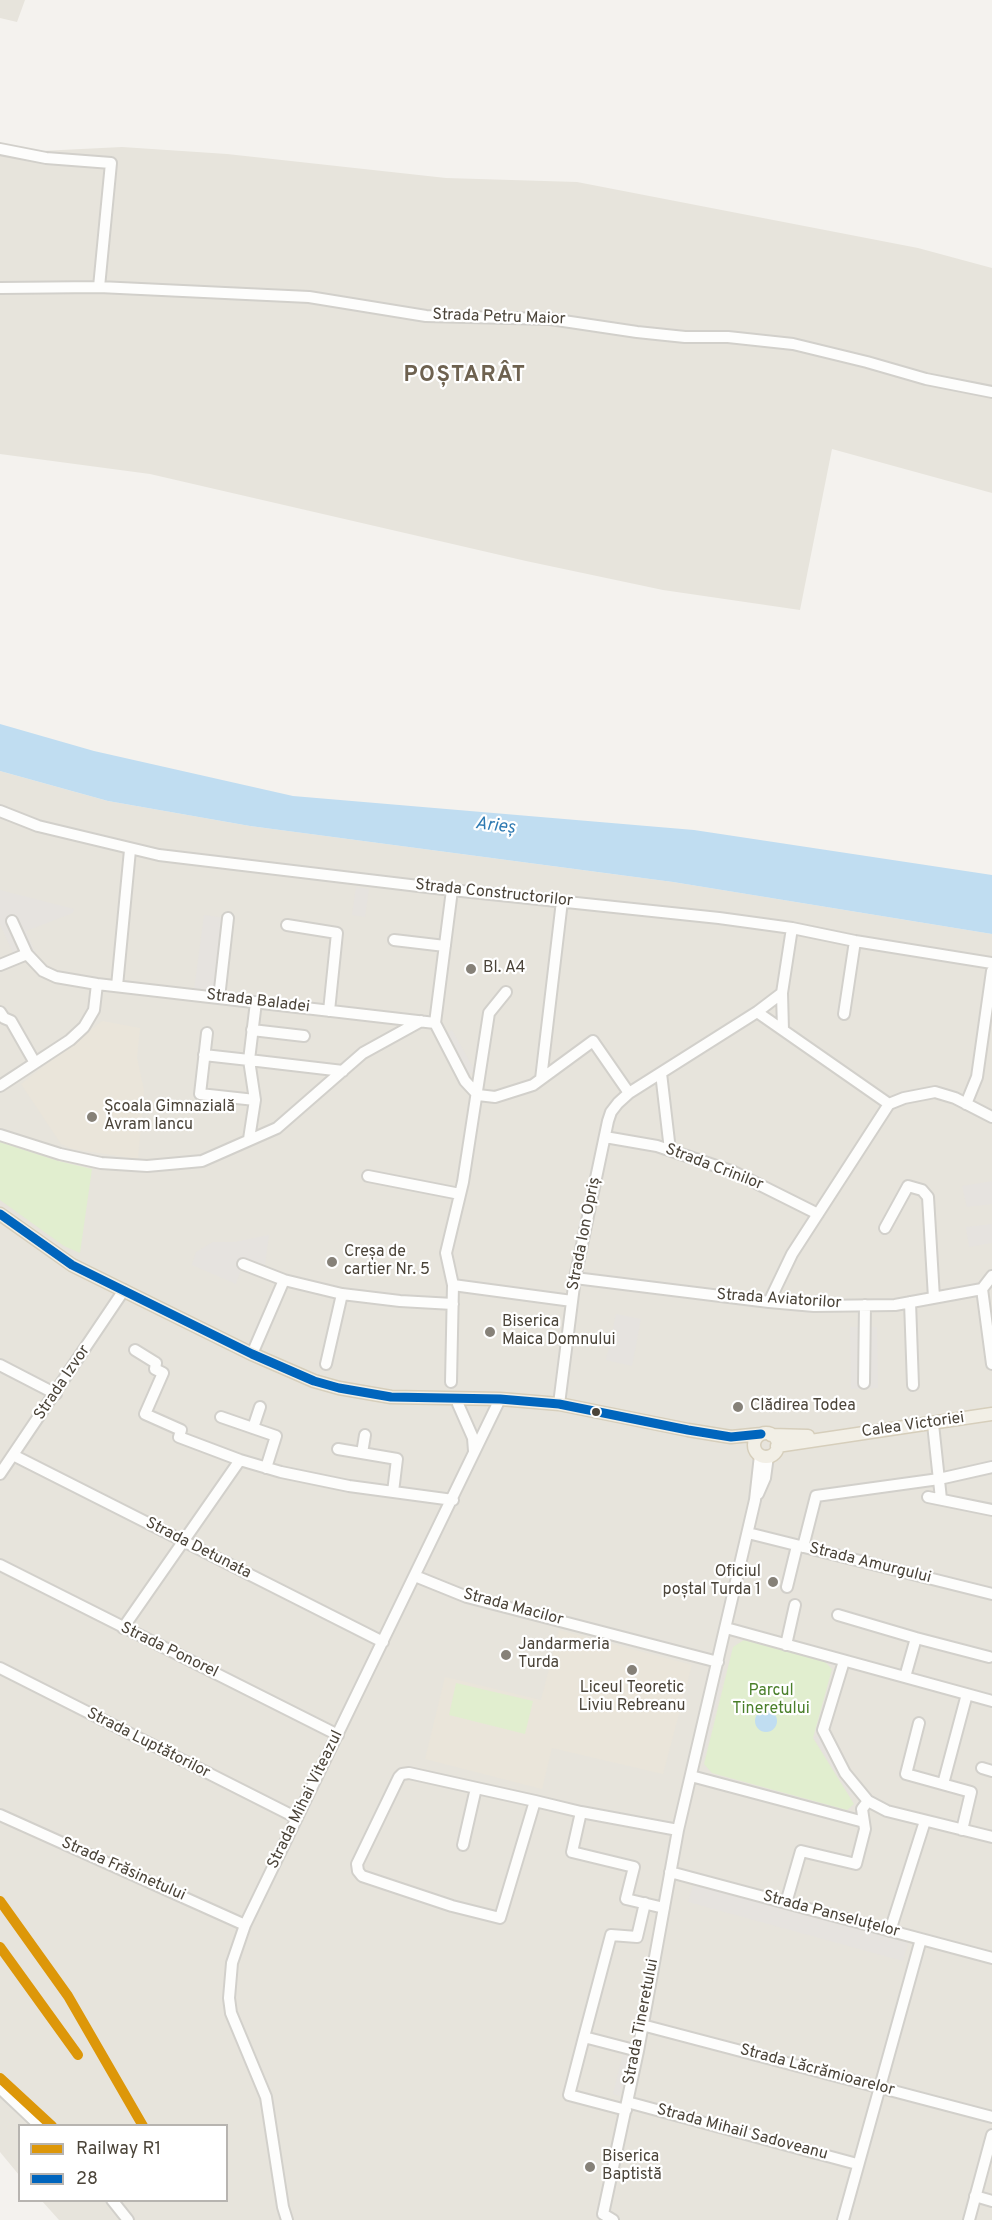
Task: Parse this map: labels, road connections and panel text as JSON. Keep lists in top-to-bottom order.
{
  "streets": {
    "main road": ["Calea Victoriei"],
    "street": [
      "Strada Petru Maior",
      "Strada Constructorilor",
      "Strada Baladei",
      "Strada Crinilor",
      "Strada Ion Opriș",
      "Strada Aviatorilor",
      "Strada Izvor",
      "Strada Detunata",
      "Strada Amurgului",
      "Strada Macilor",
      "Strada Ponorel",
      "Strada Luptătorilor",
      "Strada Mihai Viteazul",
      "Strada Frăsinetului",
      "Strada Panseluțelor",
      "Strada Tineretului",
      "Strada Lăcrămioarelor",
      "Strada Mihail Sadoveanu"
    ]
  },
  "crossings": [
    ["Strada Crinilor", "Strada Ion Opriș"],
    ["Strada Ion Opriș", "Strada Aviatorilor"],
    ["Strada Ion Opriș", "Calea Victoriei"],
    ["Strada Izvor", "Calea Victoriei"],
    ["Strada Izvor", "Strada Detunata"],
    ["Calea Victoriei", "Strada Mihai Viteazul"],
    ["Calea Victoriei", "Strada Tineretului"],
    ["Strada Detunata", "Strada Mihai Viteazul"],
    ["Strada Amurgului", "Strada Tineretului"],
    ["Strada Macilor", "Strada Mihai Viteazul"],
    ["Strada Macilor", "Strada Tineretului"],
    ["Strada Ponorel", "Strada Mihai Viteazul"],
    ["Strada Luptătorilor", "Strada Mihai Viteazul"],
    ["Strada Mihai Viteazul", "Strada Frăsinetului"],
    ["Strada Panseluțelor", "Strada Tineretului"],
    ["Strada Tineretului", "Strada Lăcrămioarelor"],
    ["Strada Tineretului", "Strada Mihail Sadoveanu"]
  ],
  "districts": ["POȘTARÂT"],
  "water": ["Arieș"],
  "parks": ["Parcul Tineretului"],
  "places": [
    "Bl. A4",
    "Școala Gimnazială Avram Iancu",
    "Creșa de cartier Nr. 5",
    "Biserica Maica Domnului",
    "Clădirea Todea",
    "Oficiul poștal Turda 1",
    "Jandarmeria Turda",
    "Liceul Teoretic Liviu Rebreanu",
    "Biserica Baptistă"
  ],
  "lines": ["transit line 28", "rail line R1"],
  "legend": ["Railway R1", "28"]
}
